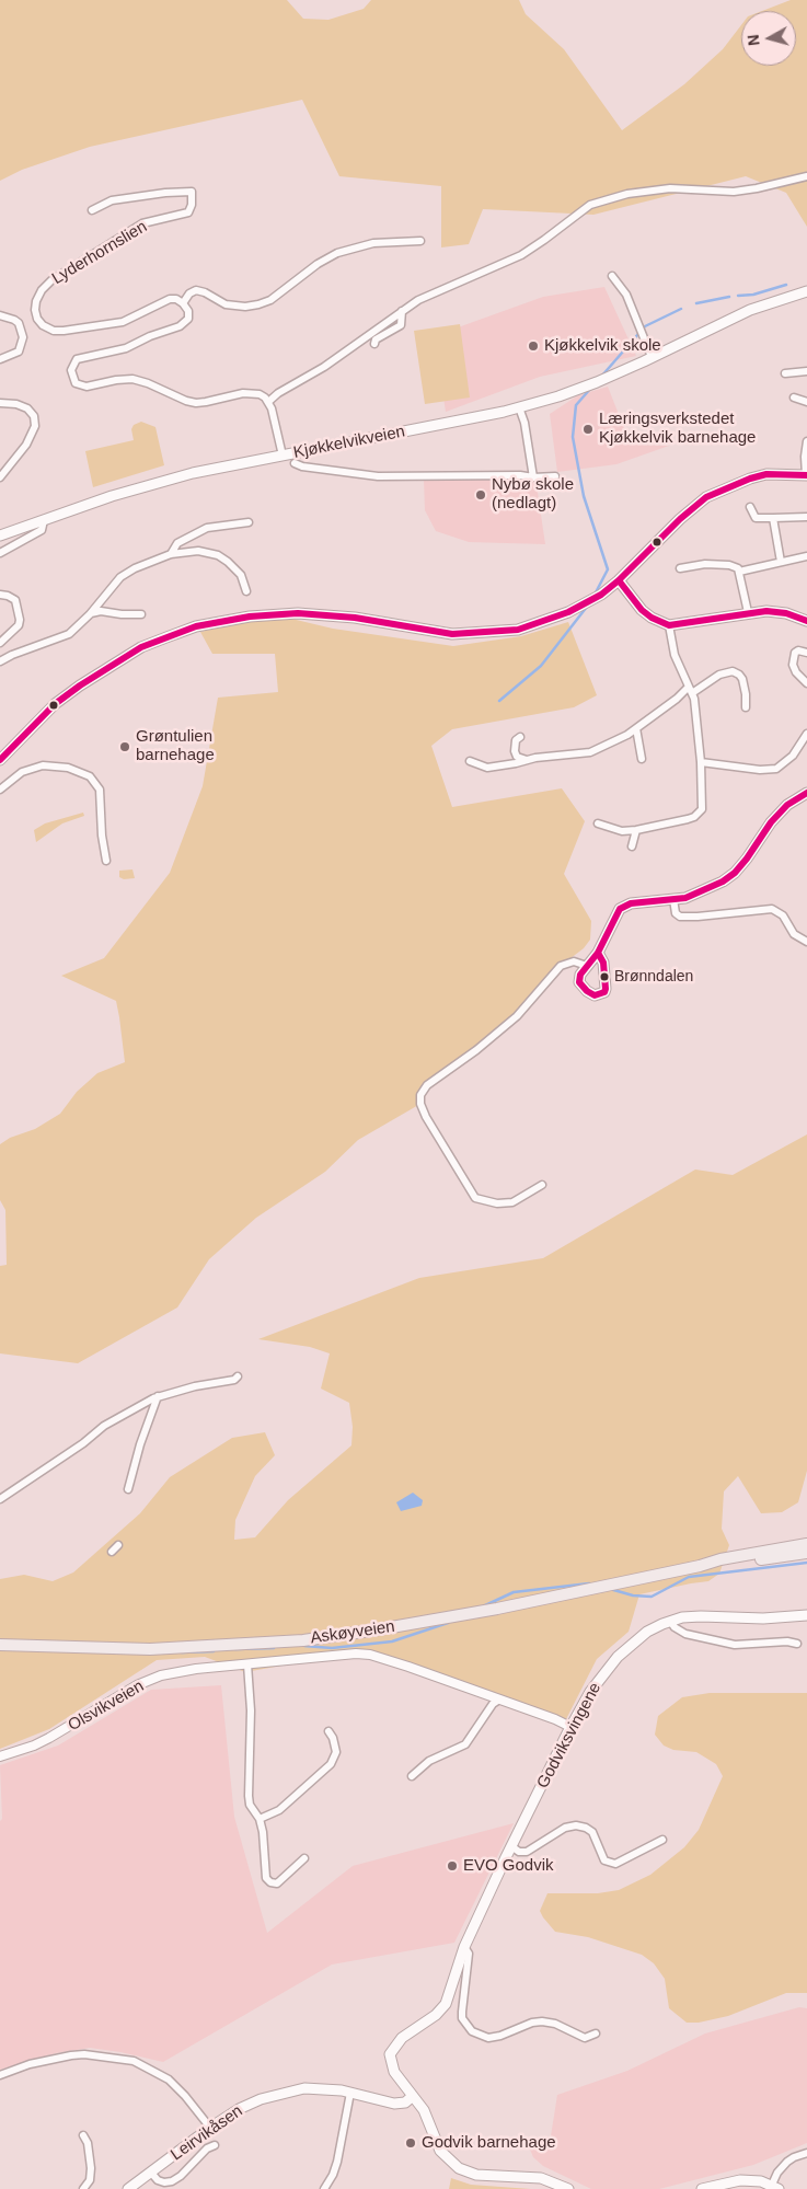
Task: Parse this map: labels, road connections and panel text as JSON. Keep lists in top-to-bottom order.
{
  "streets": {
    "main road": [
      "Kjøkkelvikveien",
      "Askøyveien",
      "Godviksvingene",
      "Leirvikåsen"
    ],
    "street": ["Lyderhornslien", "Olsvikveien"]
  },
  "crossings": [
    ["Olsvikveien", "Godviksvingene"]
  ],
  "places": [
    "Kjøkkelvik skole",
    "Læringsverkstedet Kjøkkelvik barnehage",
    "Nybø skole (nedlagt)",
    "Grøntulien barnehage",
    "Brønndalen",
    "EVO Godvik",
    "Godvik barnehage"
  ],
  "north": "left"
}
